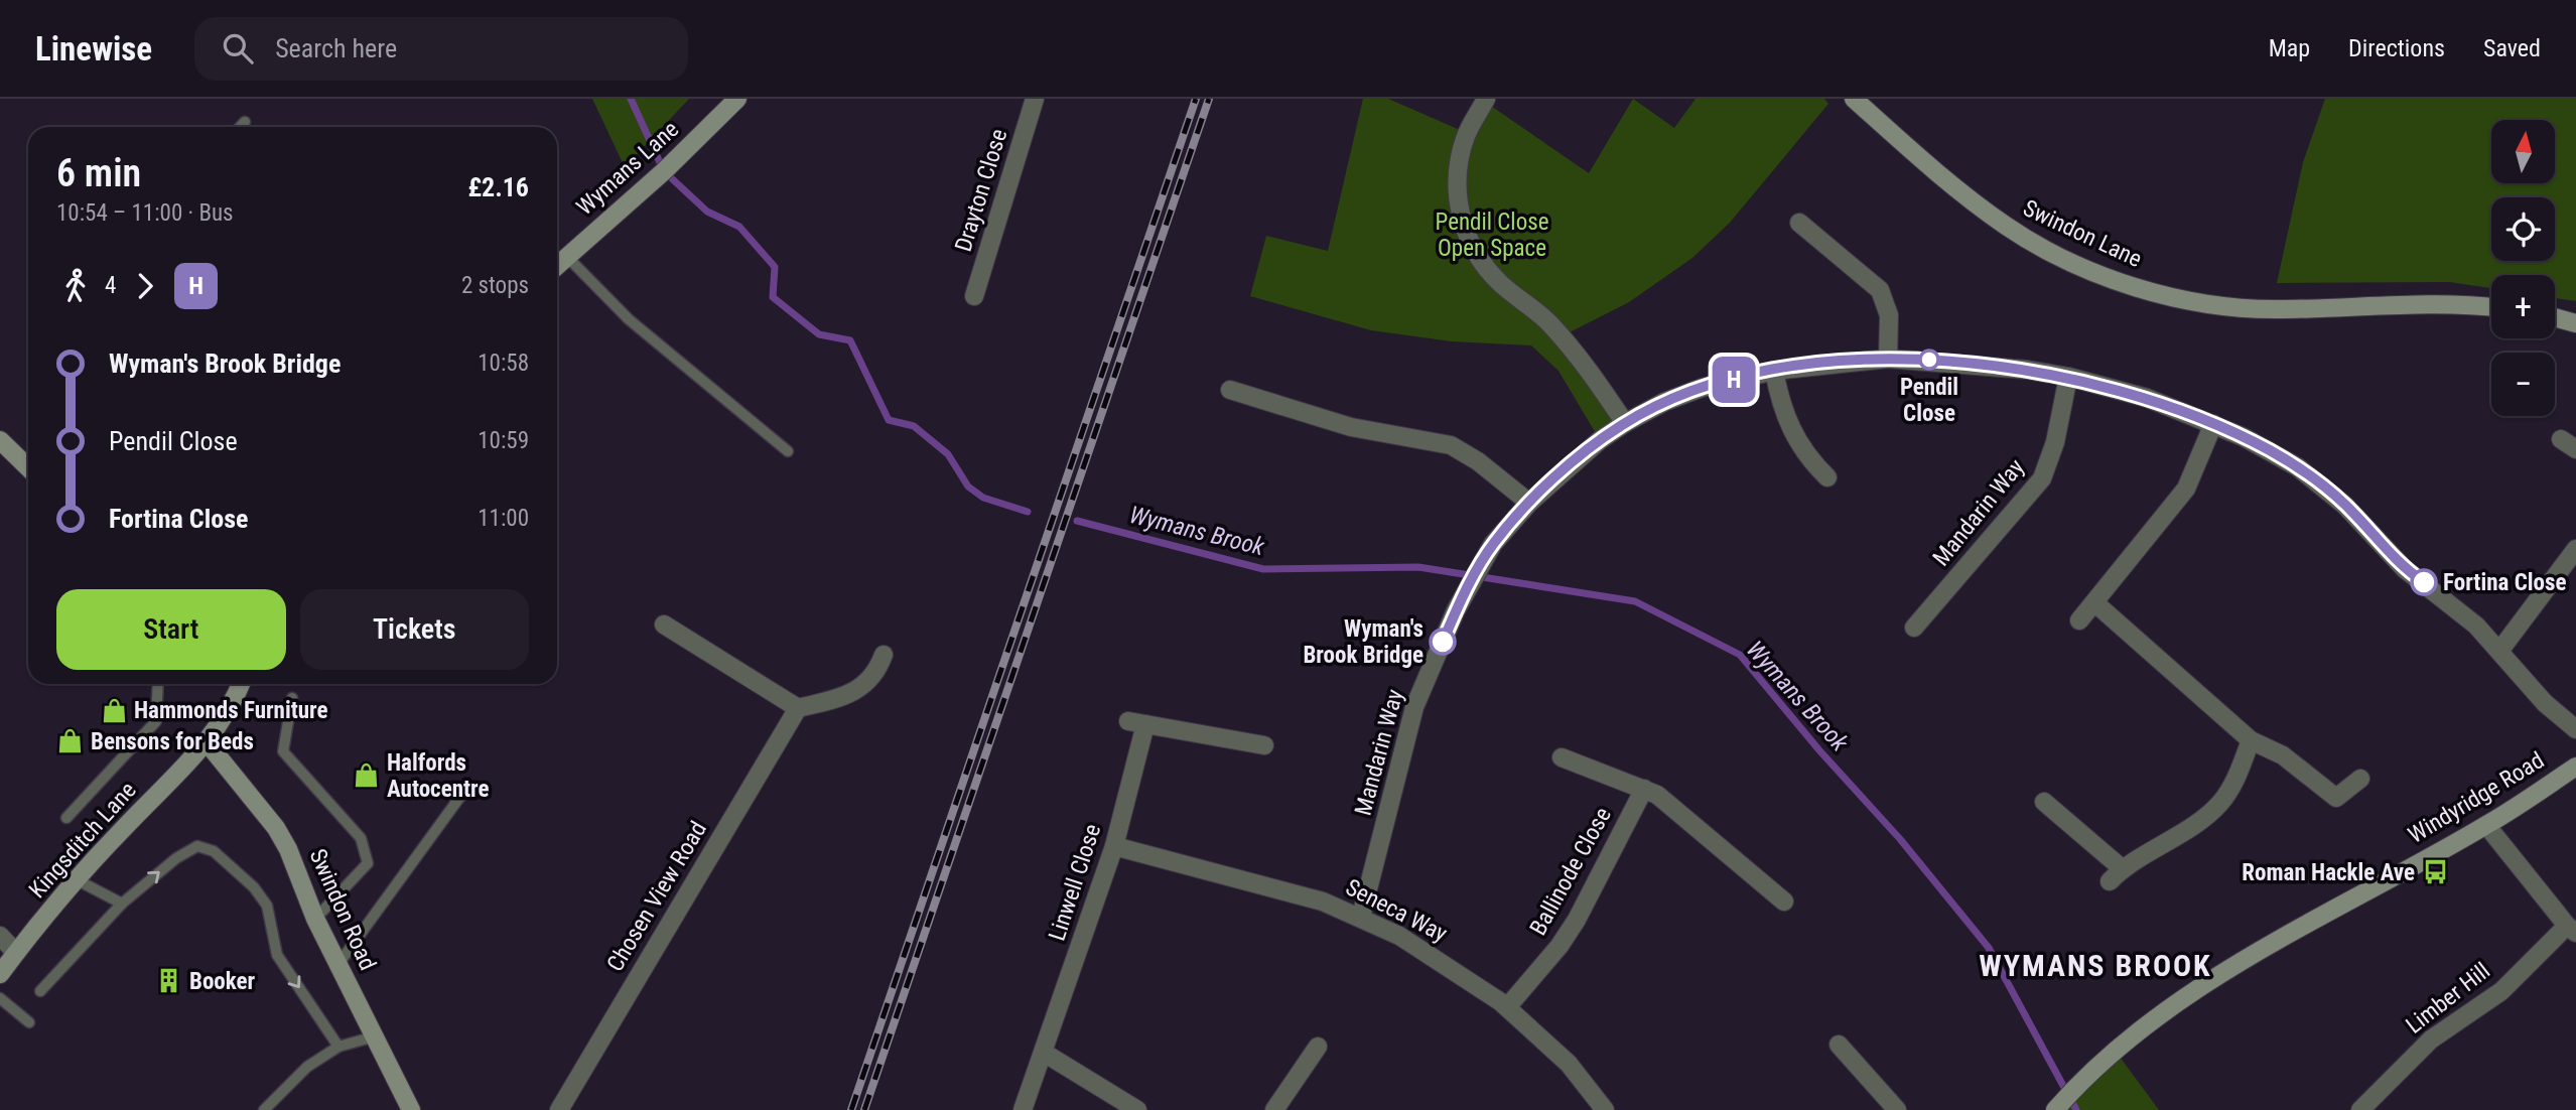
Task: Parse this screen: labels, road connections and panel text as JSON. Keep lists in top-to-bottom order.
{
  "streets": {
    "street": [
      "Wymans Lane",
      "Drayton Close",
      "Swindon Lane",
      "Mandarin Way",
      "Windyridge Road",
      "Kingsditch Lane",
      "Ballinode Close",
      "Linwell Close",
      "Chosen View Road",
      "Swindon Road",
      "Seneca Way",
      "Limber Hill"
    ]
  },
  "crossings": [
    ["Mandarin Way", "Seneca Way"],
    ["Kingsditch Lane", "Swindon Road"],
    ["Ballinode Close", "Seneca Way"],
    ["Linwell Close", "Seneca Way"]
  ],
  "districts": ["WYMANS BROOK"],
  "water": ["Wymans Brook"],
  "parks": ["Pendil Close Open Space"],
  "places": {
    "other": ["Pendil Close", "Fortina Close", "Wyman's Brook Bridge"],
    "shop": ["Hammonds Furniture", "Bensons for Beds", "Halfords Autocentre"],
    "bus stop": ["Roman Hackle Ave"],
    "building": ["Booker"]
  },
  "lines": ["bus line H"],
  "north": "top",
  "page": {
    "header": "Linewise",
    "search": "Search here",
    "nav": ["Map", "Directions", "Saved"],
    "on_map": "H",
    "map_buttons": ["+", "−"],
    "heading": ["6 min", "10:54 – 11:00 · Bus", "£2.16"],
    "legs": ["4", "H", "2 stops"],
    "list": [
      {
        "name": "Wyman's Brook Bridge",
        "value": "10:58"
      },
      {
        "name": "Pendil Close",
        "value": "10:59"
      },
      {
        "name": "Fortina Close",
        "value": "11:00"
      }
    ],
    "buttons": ["Start", "Tickets"]
  }
}
